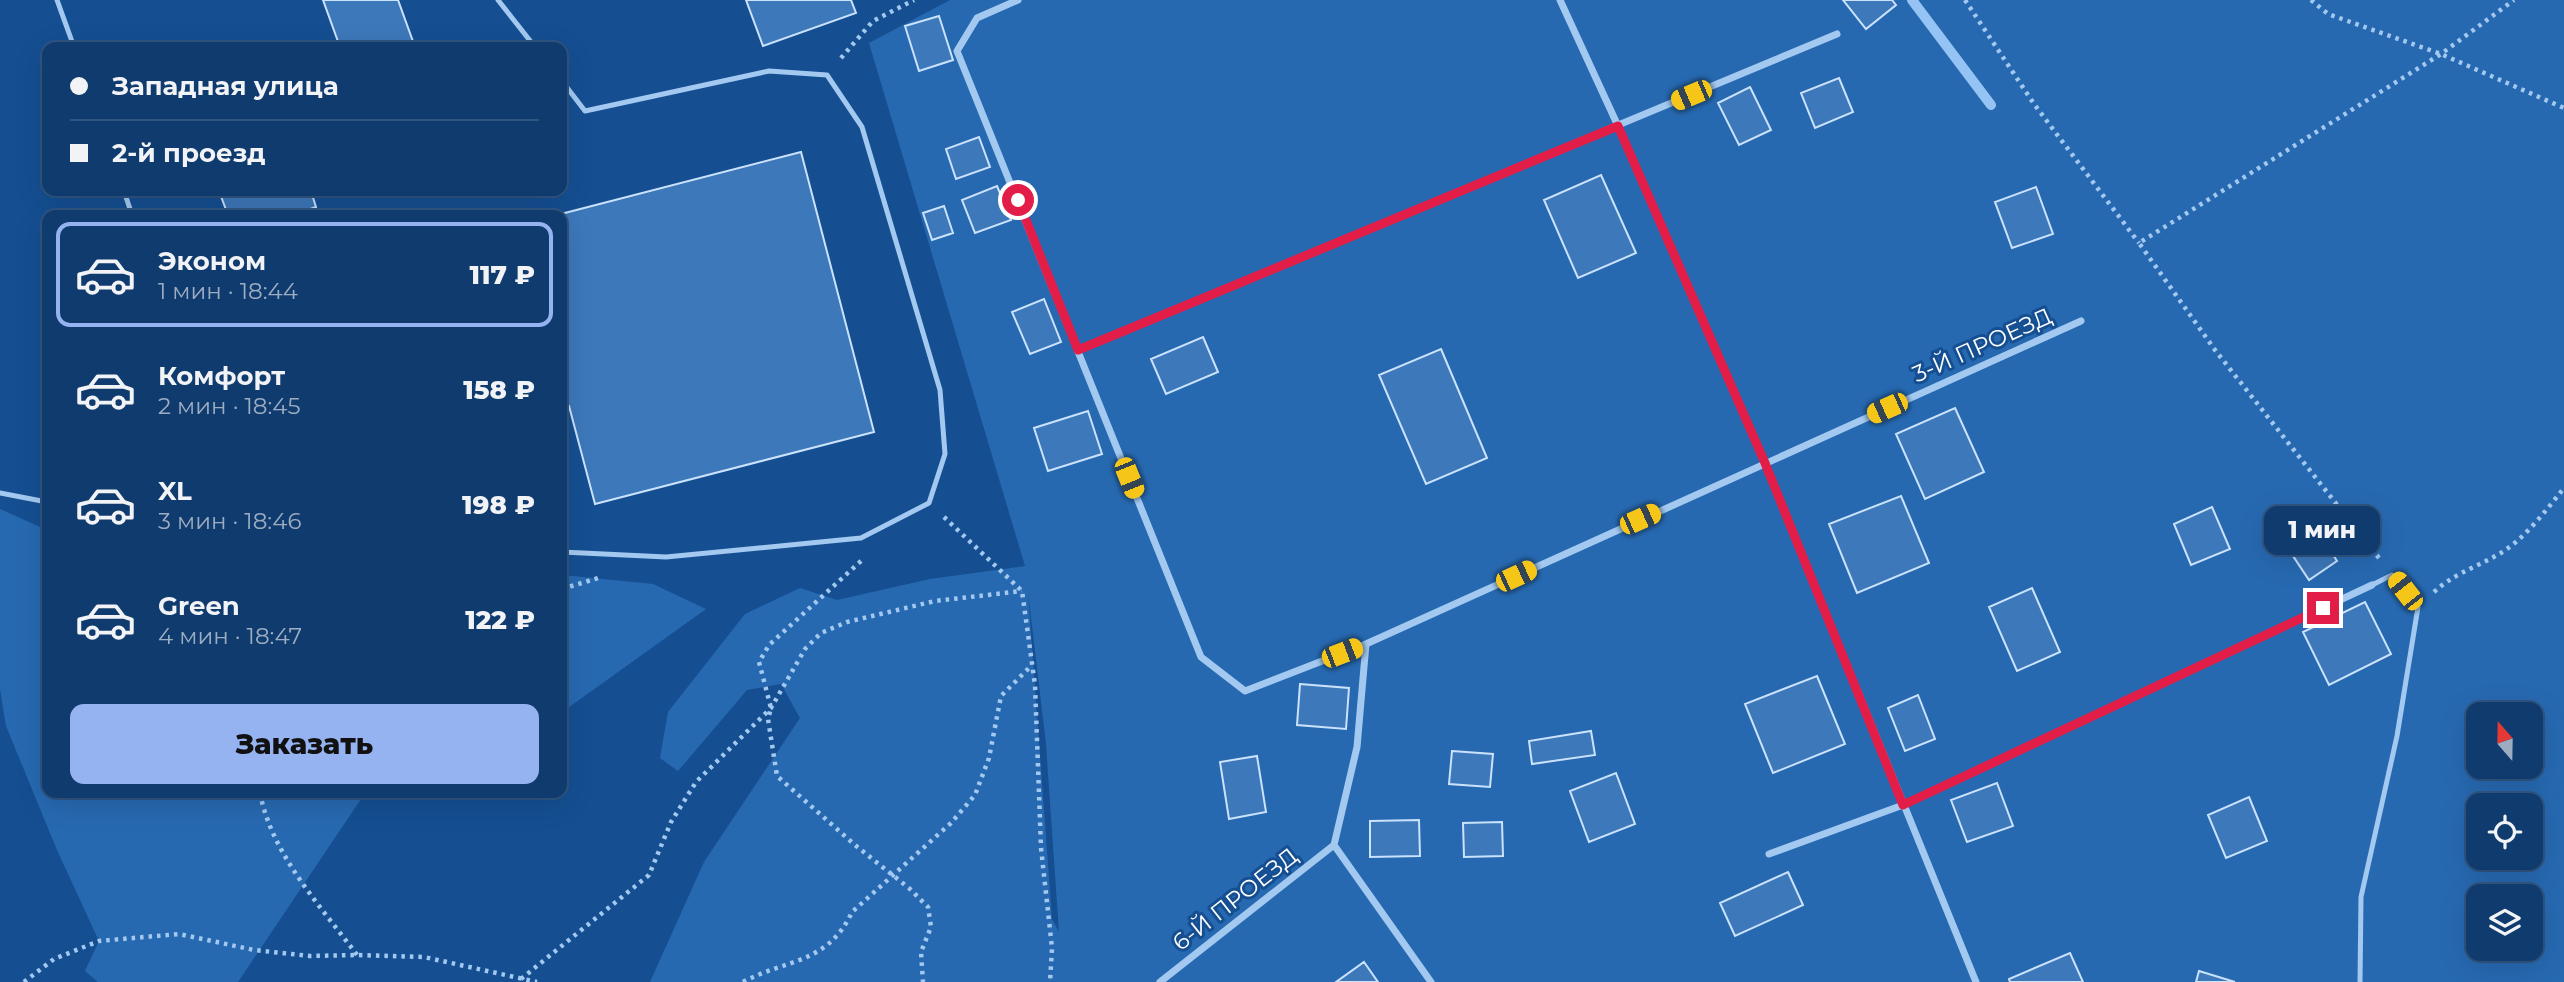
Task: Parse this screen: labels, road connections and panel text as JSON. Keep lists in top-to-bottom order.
{
  "streets": {
    "street": ["3-Й ПРОЕЗД", "6-Й ПРОЕЗД"]
  },
  "north": "top",
  "page": {
    "banner": ["Западная улица", "2-й проезд"],
    "list": [
      {
        "name": "Эконом",
        "note": "1 мин · 18:44",
        "value": "117 ₽"
      },
      {
        "name": "Комфорт",
        "note": "2 мин · 18:45",
        "value": "158 ₽"
      },
      {
        "name": "XL",
        "note": "3 мин · 18:46",
        "value": "198 ₽"
      },
      {
        "name": "Green",
        "note": "4 мин · 18:47",
        "value": "122 ₽"
      }
    ],
    "bubble": "1 мин",
    "buttons": "Заказать"
  }
}
